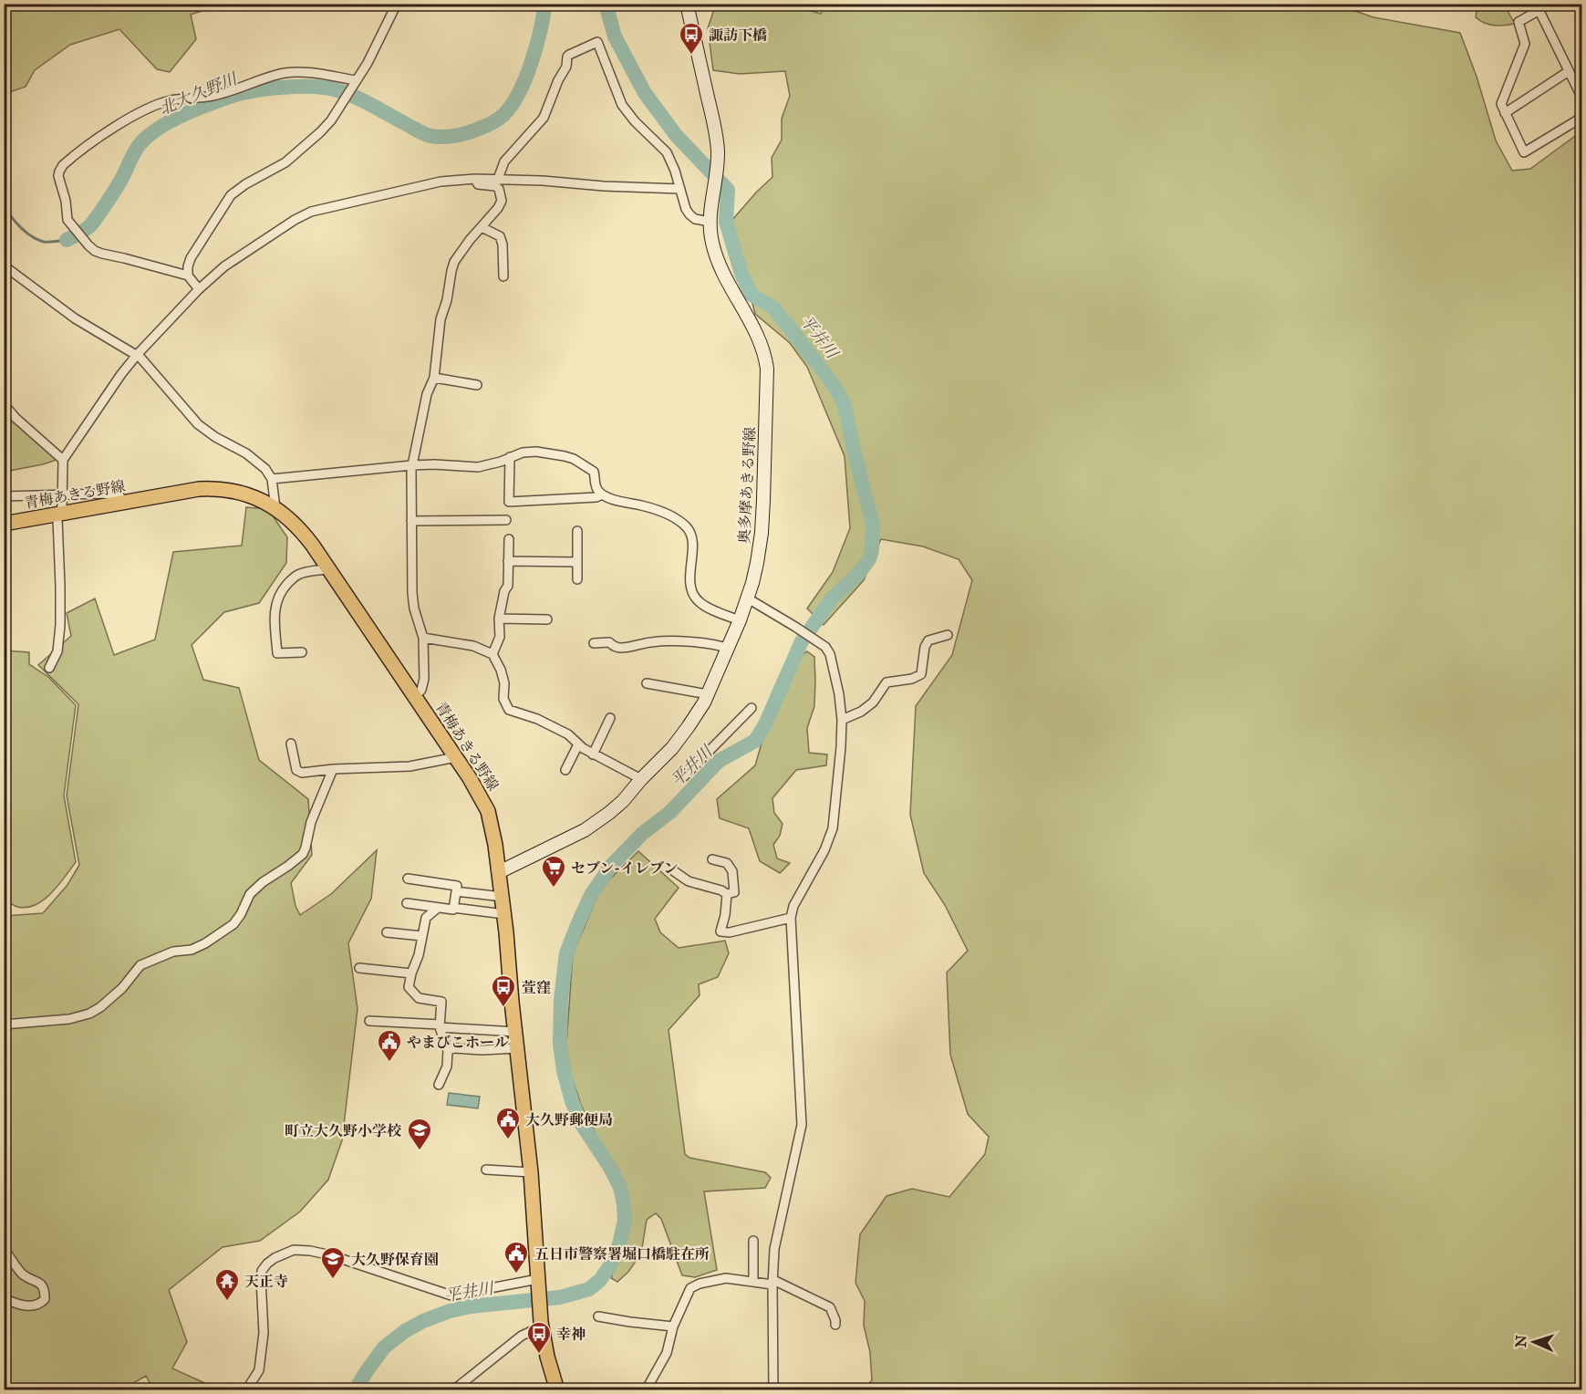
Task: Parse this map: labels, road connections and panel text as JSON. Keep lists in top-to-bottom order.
{
  "streets": {
    "main road": ["奥多摩あきる野線", "青梅あきる野線"]
  },
  "crossings": [
    ["奥多摩あきる野線", "青梅あきる野線"]
  ],
  "water": ["北大久野川", "平井川"],
  "places": {
    "bus stop": ["諏訪下橋", "萱窪", "幸神"],
    "supermarket": ["セブン-イレブン"],
    "public building": ["やまびこホール", "大久野郵便局", "五日市警察署堀口橋駐在所"],
    "school or university": ["町立大久野小学校", "大久野保育園"],
    "temple": ["天正寺"]
  },
  "north": "left"
}
